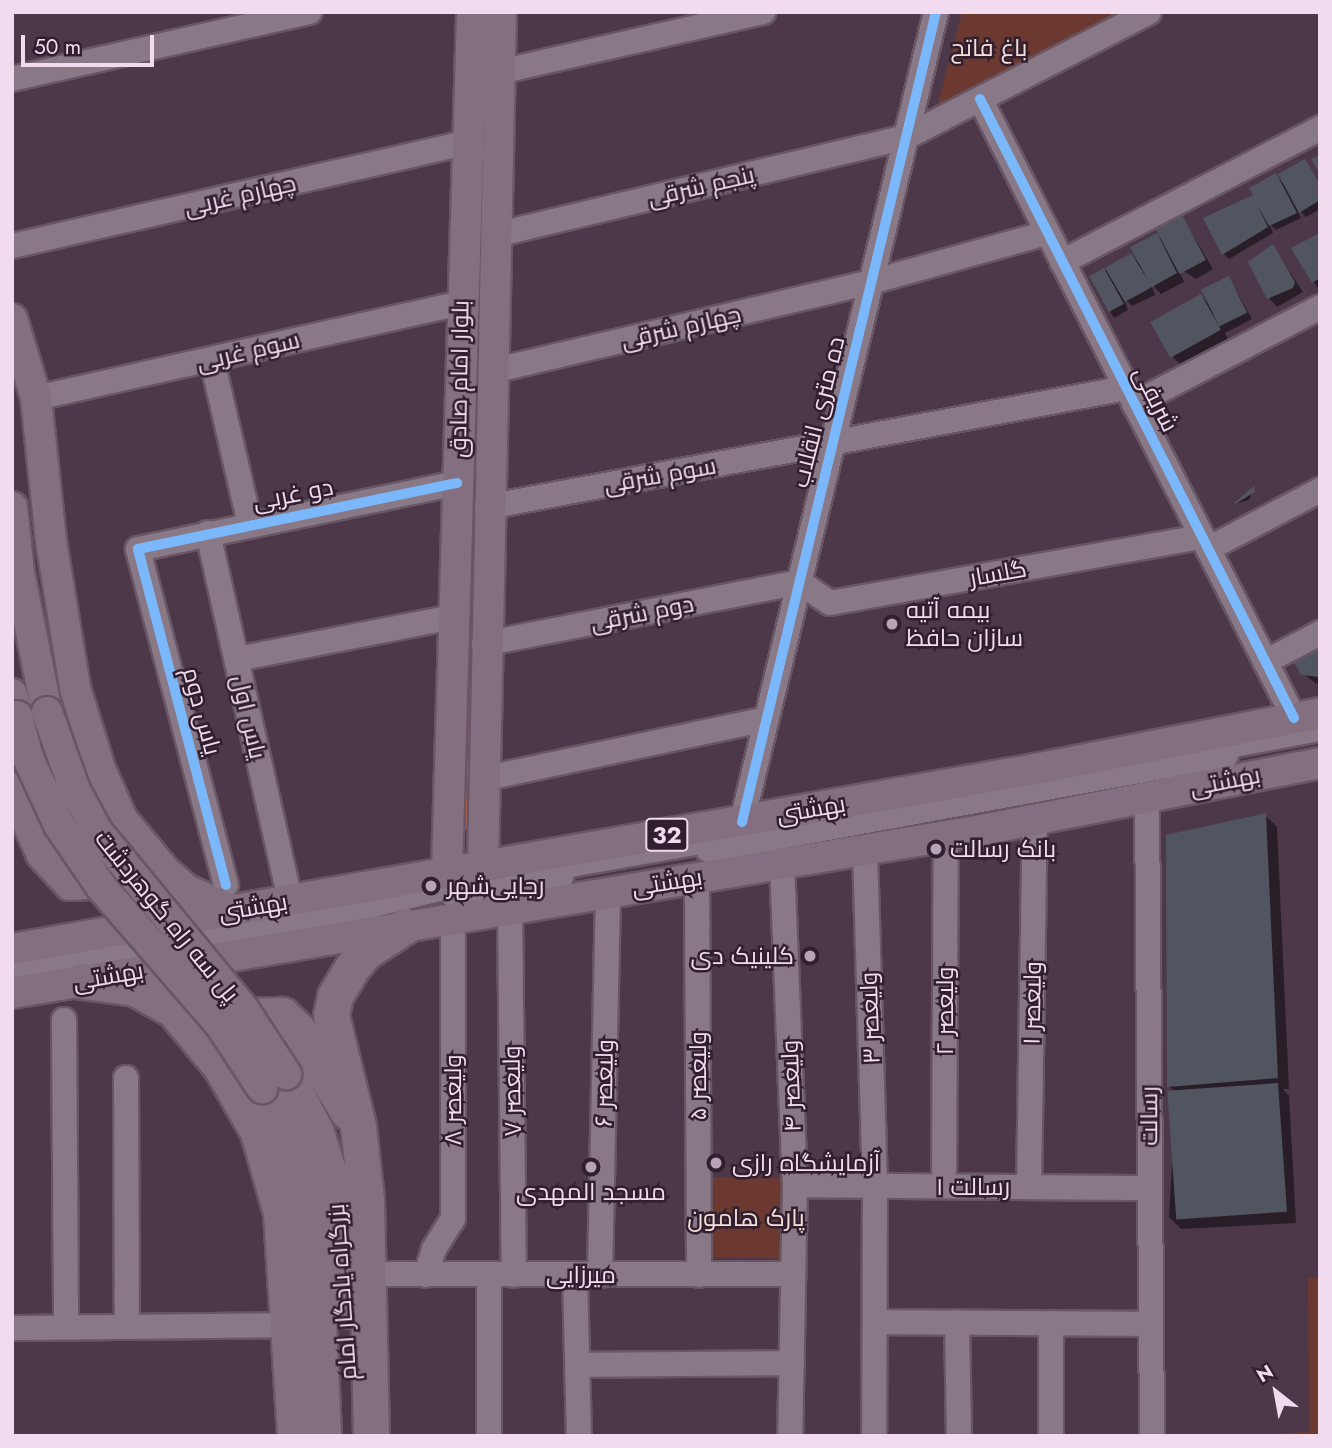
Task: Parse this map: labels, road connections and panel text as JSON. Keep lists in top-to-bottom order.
{
  "streets": {
    "highway": ["بزرگراه یادگار امام"],
    "main road": [
      "بلوار امام صادق",
      "بهشتی",
      "بهشتى",
      "32",
      "پل سه راه گوهردشت"
    ],
    "street": [
      "پنجم شرقی",
      "چهارم غربی",
      "چهارم شرقی",
      "سوم غربی",
      "شریفی",
      "ده متری انقلاب",
      "سوم شرقی",
      "دو غربی",
      "گلسار",
      "دوم شرقی",
      "یاس دوم",
      "یاس اول",
      "ولیعصر ۱",
      "ولیعصر ۲",
      "ولیعصر ۳",
      "ولیعصر ۵",
      "ولیعصر ۶",
      "ولیعصر ۴",
      "ولیعصر ۷",
      "ولیعصر ۸",
      "رسالت",
      "رسالت ۱",
      "میرزایی"
    ]
  },
  "crossings": [
    ["پنجم شرقی", "بلوار امام صادق"],
    ["پنجم شرقی", "شریفی"],
    ["پنجم شرقی", "ده متری انقلاب"],
    ["چهارم غربی", "بلوار امام صادق"],
    ["چهارم شرقی", "بلوار امام صادق"],
    ["چهارم شرقی", "شریفی"],
    ["چهارم شرقی", "ده متری انقلاب"],
    ["سوم غربی", "بلوار امام صادق"],
    ["بلوار امام صادق", "سوم شرقی"],
    ["بلوار امام صادق", "دو غربی"],
    ["بلوار امام صادق", "دوم شرقی"],
    ["بلوار امام صادق", "بهشتى"],
    ["شریفی", "سوم شرقی"],
    ["شریفی", "گلسار"],
    ["شریفی", "بهشتى"],
    ["ده متری انقلاب", "سوم شرقی"],
    ["ده متری انقلاب", "گلسار"],
    ["ده متری انقلاب", "دوم شرقی"],
    ["ده متری انقلاب", "بهشتى"],
    ["دو غربی", "یاس دوم"],
    ["دو غربی", "یاس اول"],
    ["گلسار", "دوم شرقی"],
    ["یاس دوم", "بهشتى"],
    ["یاس اول", "بهشتى"],
    ["بهشتی", "ولیعصر ۱"],
    ["بهشتی", "ولیعصر ۲"],
    ["بهشتی", "ولیعصر ۳"],
    ["بهشتی", "ولیعصر ۵"],
    ["بهشتی", "ولیعصر ۶"],
    ["بهشتی", "ولیعصر ۴"],
    ["بهشتی", "ولیعصر ۷"],
    ["بهشتی", "ولیعصر ۸"],
    ["بهشتی", "رسالت"],
    ["پل سه راه گوهردشت", "بزرگراه یادگار امام"],
    ["ولیعصر ۱", "رسالت ۱"],
    ["ولیعصر ۲", "رسالت ۱"],
    ["ولیعصر ۳", "رسالت ۱"],
    ["ولیعصر ۵", "میرزایی"],
    ["ولیعصر ۶", "میرزایی"],
    ["ولیعصر ۴", "رسالت ۱"],
    ["ولیعصر ۴", "میرزایی"],
    ["ولیعصر ۷", "میرزایی"],
    ["ولیعصر ۸", "میرزایی"],
    ["رسالت", "رسالت ۱"]
  ],
  "parks": ["باغ فاتح", "پارک هامون"],
  "places": [
    "بیمه آتیه سازان حافظ",
    "بانک رسالت",
    "رجایی‌شهر",
    "کلینیک دی",
    "آزمایشگاه رازی",
    "مسجد المهدی"
  ],
  "scale_bar": "50 m",
  "north": "top left"
}
